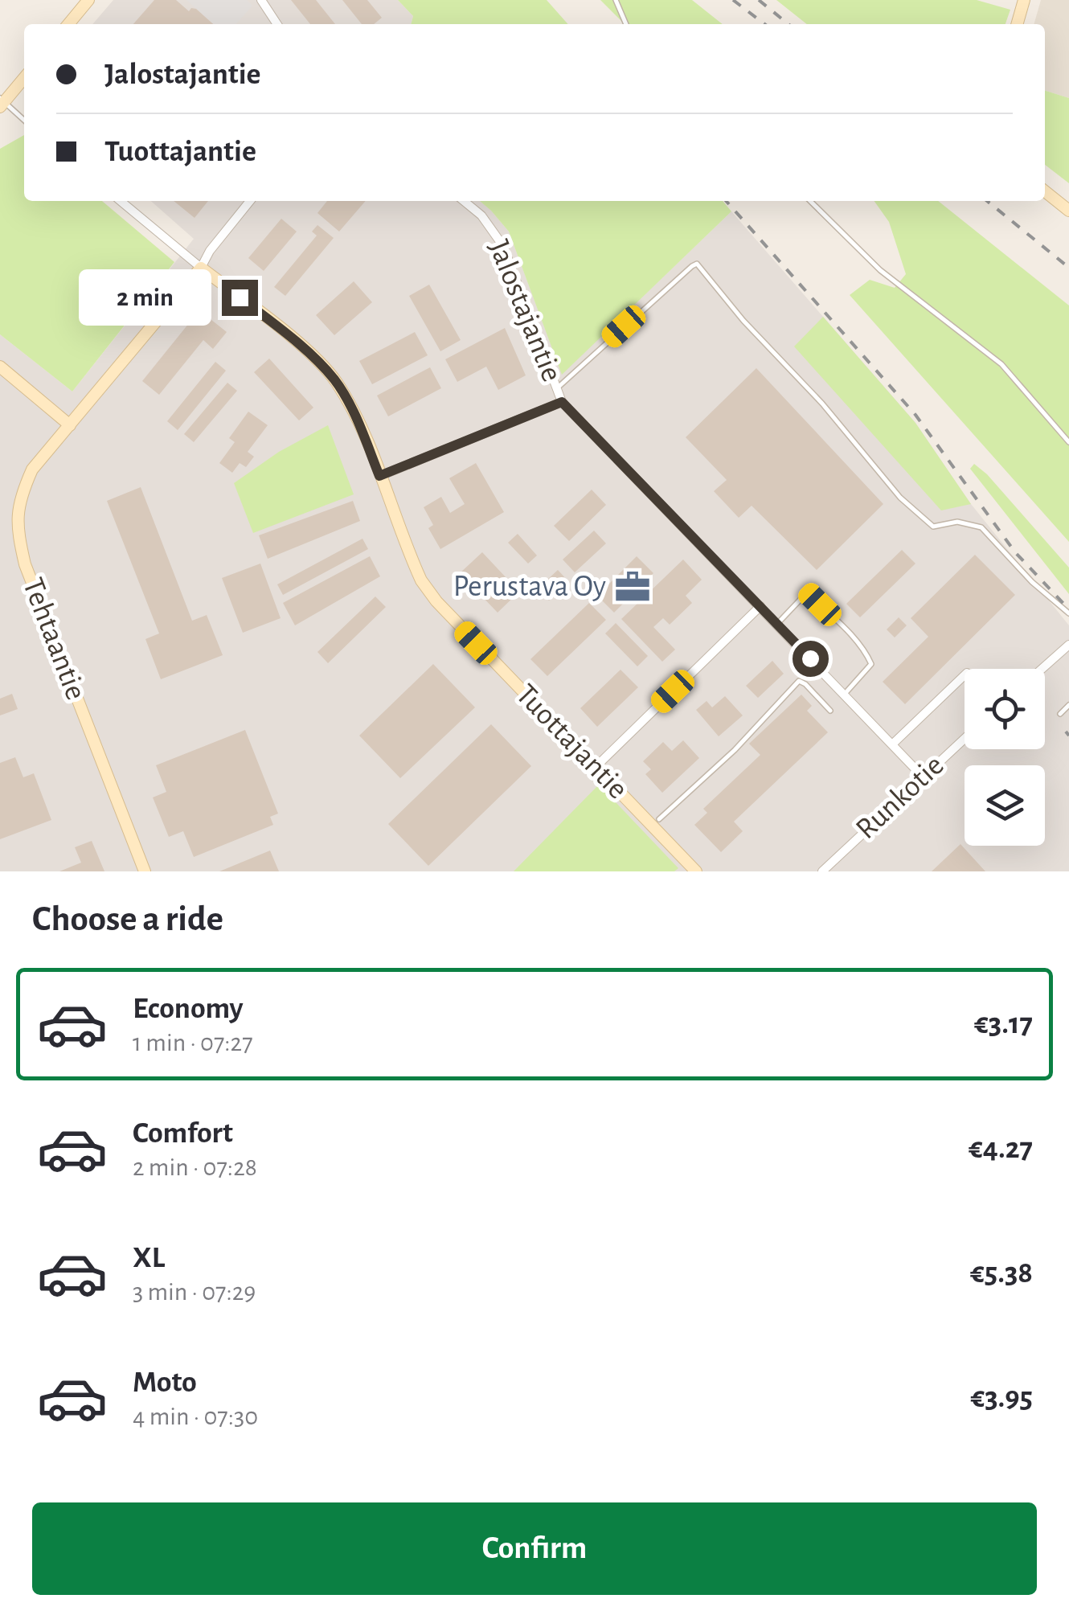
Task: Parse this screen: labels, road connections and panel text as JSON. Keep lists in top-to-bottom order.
{
  "streets": {
    "street": [
      "Jalostajantie",
      "Tehtaantie",
      "Tuottajantie",
      "Runkotie"
    ]
  },
  "crossings": [
    ["Jalostajantie", "Runkotie"],
    ["Tehtaantie", "Tuottajantie"]
  ],
  "places": {
    "office": ["Perustava Oy"]
  },
  "page": {
    "banner": ["Jalostajantie", "Tuottajantie"],
    "bubble": "2 min",
    "heading": "Choose a ride",
    "list": [
      {
        "name": "Economy",
        "note": "1 min · 07:27",
        "value": "€3.17"
      },
      {
        "name": "Comfort",
        "note": "2 min · 07:28",
        "value": "€4.27"
      },
      {
        "name": "XL",
        "note": "3 min · 07:29",
        "value": "€5.38"
      },
      {
        "name": "Moto",
        "note": "4 min · 07:30",
        "value": "€3.95"
      }
    ],
    "buttons": "Confirm"
  }
}
